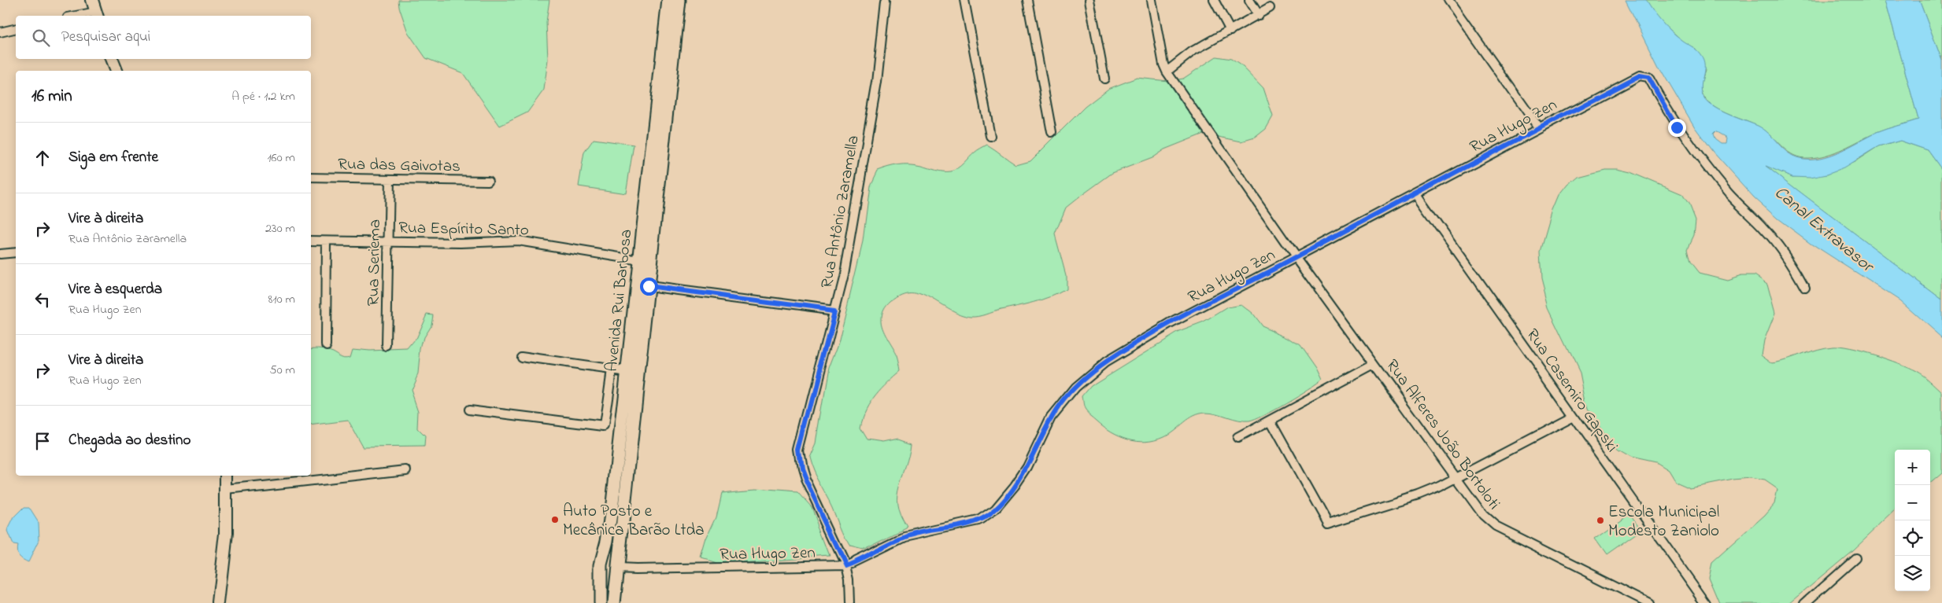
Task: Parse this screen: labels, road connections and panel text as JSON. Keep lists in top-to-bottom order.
{
  "streets": {
    "main road": ["Avenida Rui Barbosa"],
    "street": [
      "Rua Hugo Zen",
      "Rua das Gaivotas",
      "Rua Antônio Zaramella",
      "Rua Espírito Santo",
      "Rua Seriema",
      "Rua Casemiro Gapski",
      "Rua Alferes João Bortoloti"
    ]
  },
  "crossings": [
    ["Rua Hugo Zen", "Rua Antônio Zaramella"],
    ["Rua Hugo Zen", "Avenida Rui Barbosa"],
    ["Rua Hugo Zen", "Rua Casemiro Gapski"],
    ["Rua Hugo Zen", "Rua Alferes João Bortoloti"],
    ["Rua das Gaivotas", "Rua Seriema"],
    ["Rua Espírito Santo", "Rua Seriema"],
    ["Rua Espírito Santo", "Avenida Rui Barbosa"]
  ],
  "water": ["Canal Extravasor"],
  "places": ["Auto Posto e Mecânica Barão Ltda", "Escola Municipal Modesto Zaniolo"],
  "page": {
    "search": "Pesquisar aqui",
    "heading": ["16 min", "A pé · 1.2 km"],
    "list": [
      ["Siga em frente", "160 m"],
      ["Vire à direita", "Rua Antônio Zaramella", "230 m"],
      ["Vire à esquerda", "Rua Hugo Zen", "810 m"],
      ["Vire à direita", "Rua Hugo Zen", "50 m"],
      "Chegada ao destino"
    ],
    "map_buttons": ["+", "−"]
  }
}
